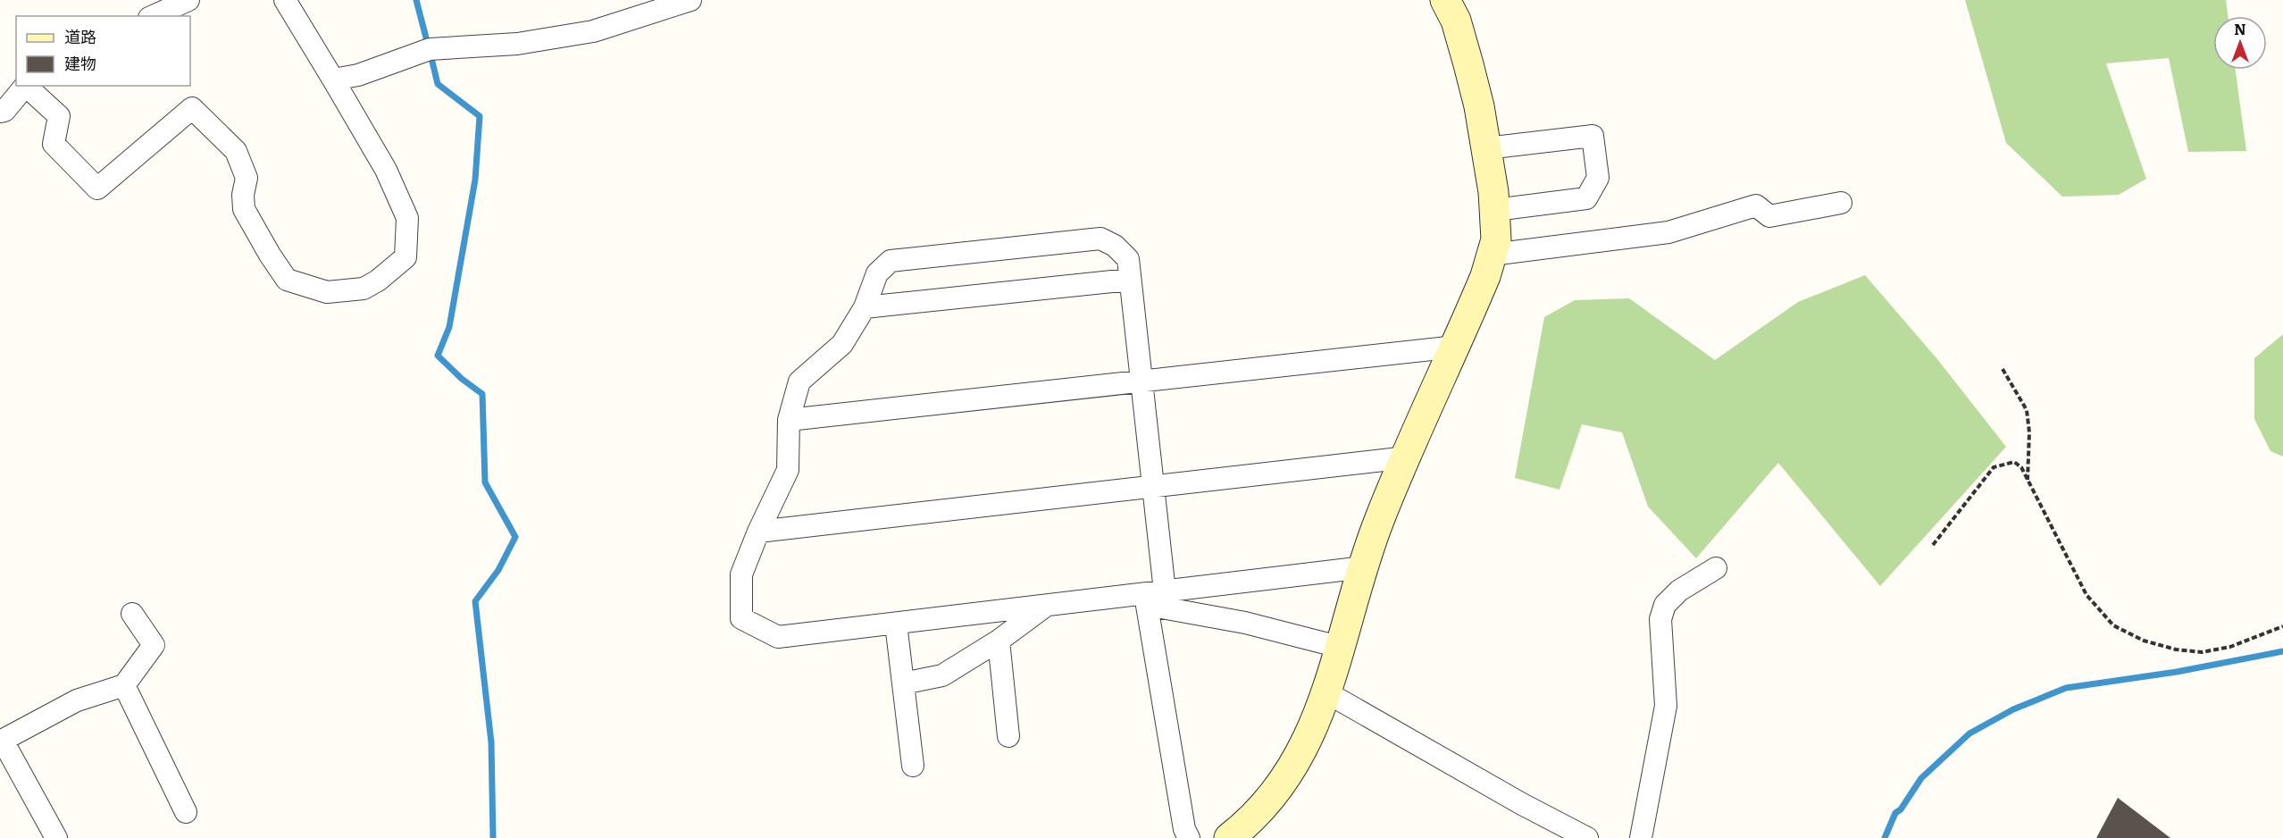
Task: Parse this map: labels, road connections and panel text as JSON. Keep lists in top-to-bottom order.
{
  "legend": ["道路", "建物"],
  "north": "top"
}
